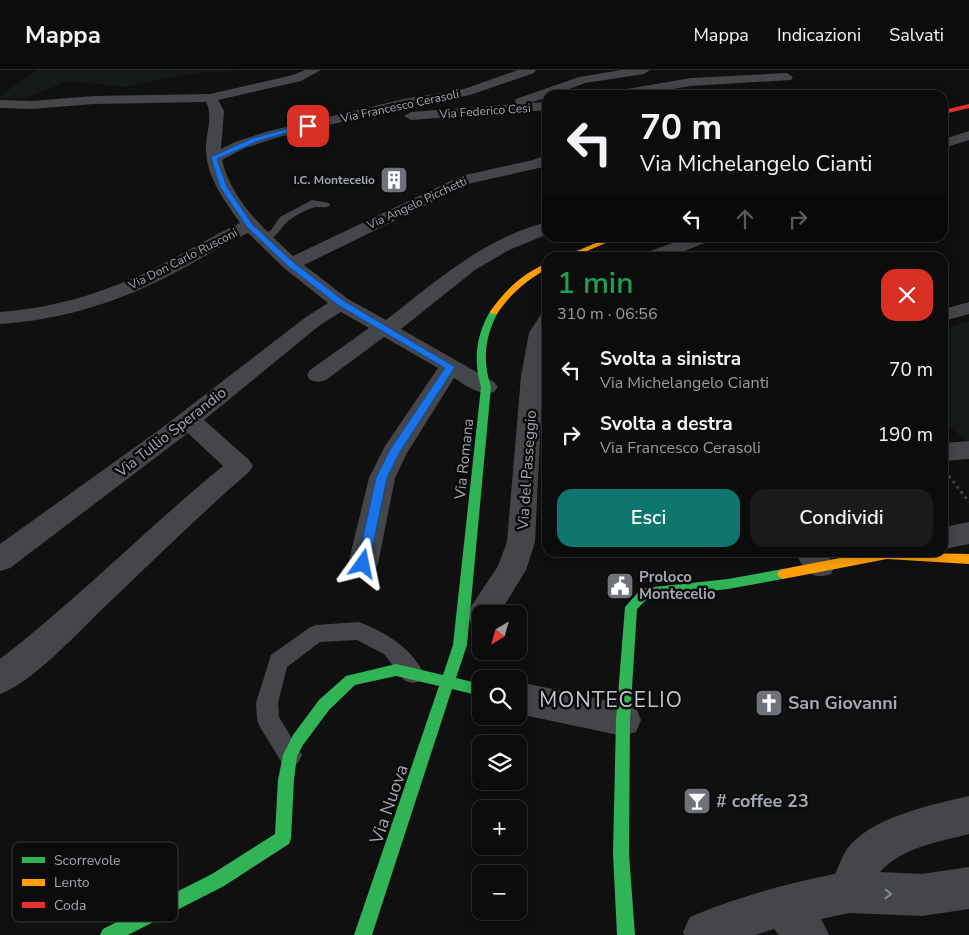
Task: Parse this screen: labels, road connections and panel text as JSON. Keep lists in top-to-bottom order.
{
  "streets": {
    "street": [
      "Via Francesco Cerasoli",
      "Via Federico Cesi",
      "Via Angelo Picchetti",
      "Via Don Carlo Rusconi",
      "Via Tullio Sperandio",
      "Via Romana",
      "Via del Passeggio",
      "Via Nuova"
    ]
  },
  "crossings": [
    ["Via Francesco Cerasoli", "Via Federico Cesi"],
    ["Via Romana", "Via del Passeggio"],
    ["Via Romana", "Via Nuova"]
  ],
  "districts": ["MONTECELIO"],
  "places": {
    "building": ["I.C. Montecelio"],
    "public building": ["Proloco Montecelio"],
    "church": ["San Giovanni"],
    "bar": ["# coffee 23"]
  },
  "legend": ["Scorrevole", "Lento", "Coda"],
  "north": "bottom left",
  "page": {
    "header": "Mappa",
    "nav": ["Mappa", "Indicazioni", "Salvati"],
    "turn": ["70 m", "Via Michelangelo Cianti"],
    "heading": ["1 min", "310 m · 06:56"],
    "list": [
      {
        "name": "Svolta a sinistra",
        "note": "Via Michelangelo Cianti",
        "value": "70 m"
      },
      {
        "name": "Svolta a destra",
        "note": "Via Francesco Cerasoli",
        "value": "190 m"
      }
    ],
    "buttons": ["Esci", "Condividi"],
    "map_buttons": ["+", "−"]
  }
}
